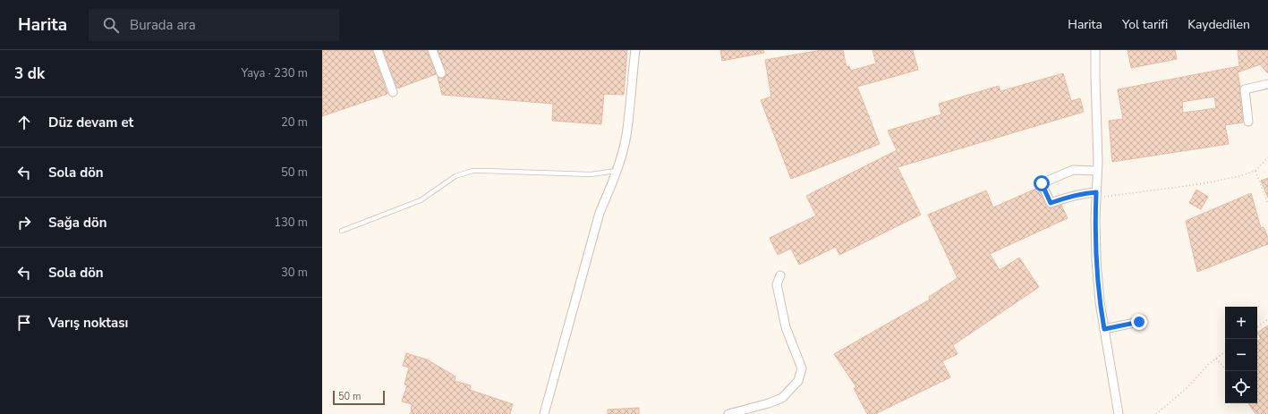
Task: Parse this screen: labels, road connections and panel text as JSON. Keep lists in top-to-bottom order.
{
  "scale_bar": "50 m",
  "page": {
    "header": "Harita",
    "search": "Burada ara",
    "nav": ["Harita", "Yol tarifi", "Kaydedilen"],
    "heading": ["3 dk", "Yaya · 230 m"],
    "list": [
      ["Düz devam et", "20 m"],
      ["Sola dön", "50 m"],
      ["Sağa dön", "130 m"],
      ["Sola dön", "30 m"],
      "Varış noktası"
    ],
    "map_buttons": ["+", "−"],
    "scale": "50 m"
  }
}
